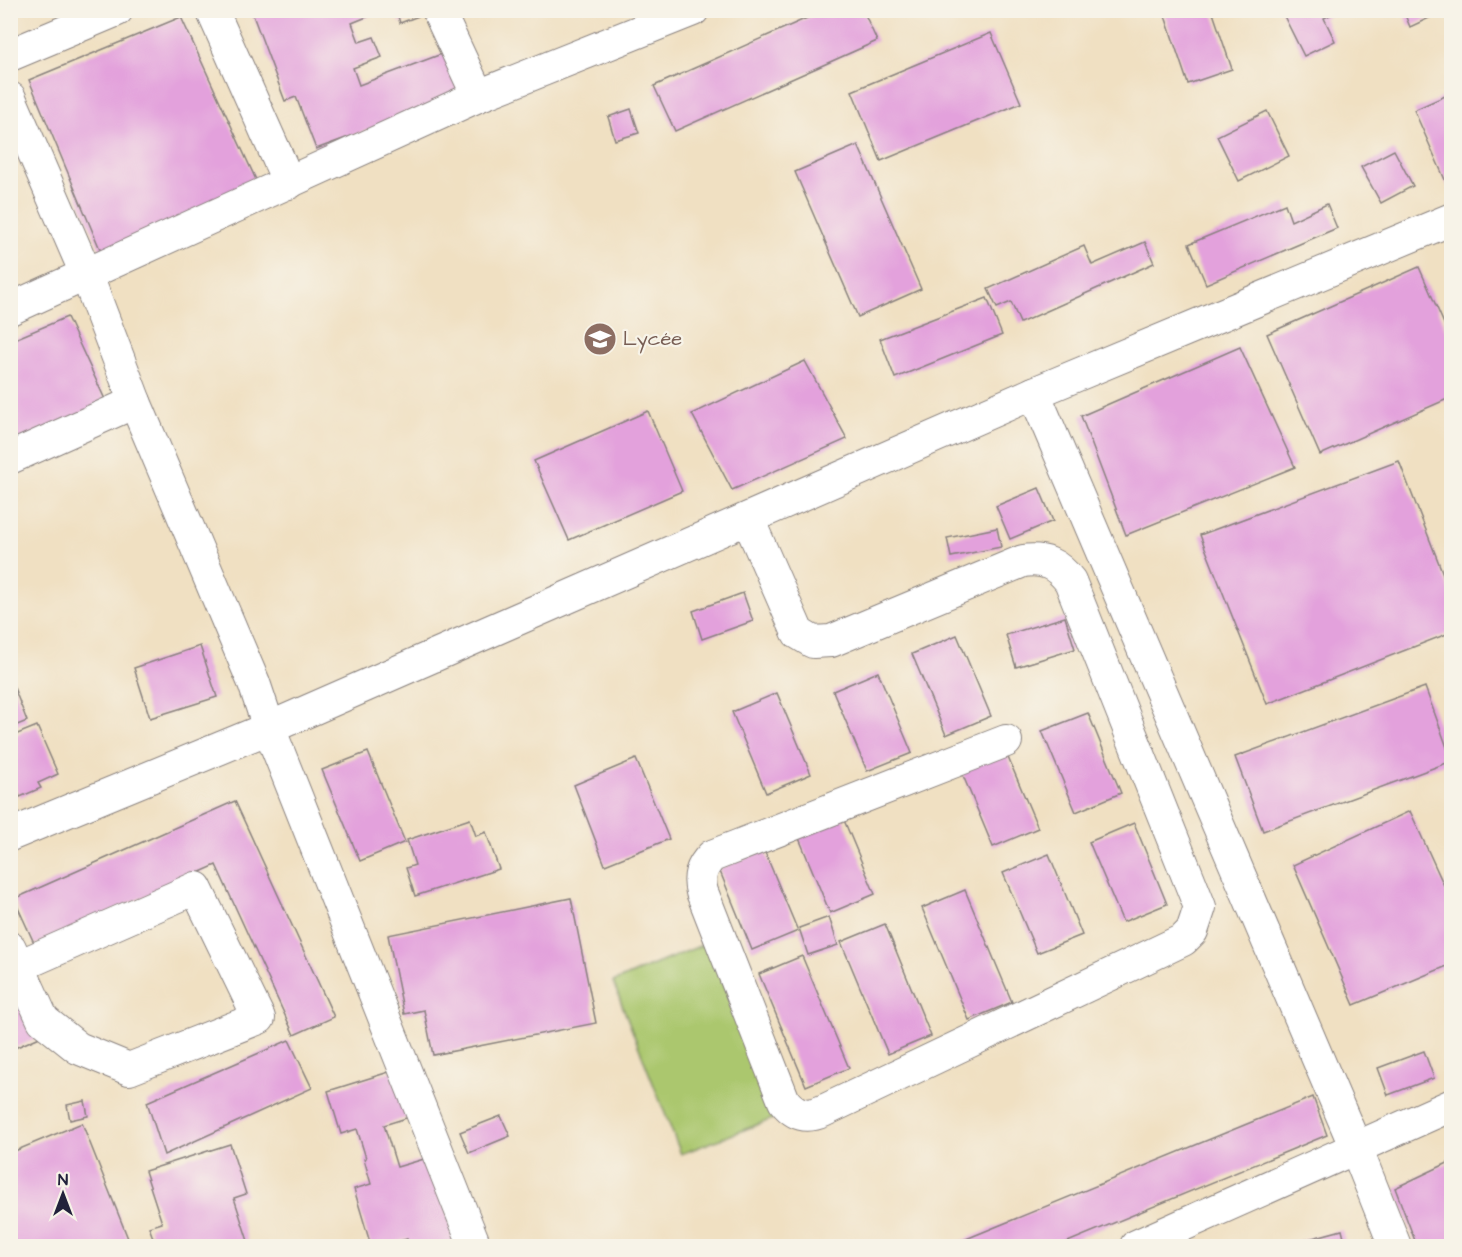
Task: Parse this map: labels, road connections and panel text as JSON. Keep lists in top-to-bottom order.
{
  "places": {
    "school or university": ["Lycée"]
  },
  "north": "top"
}
